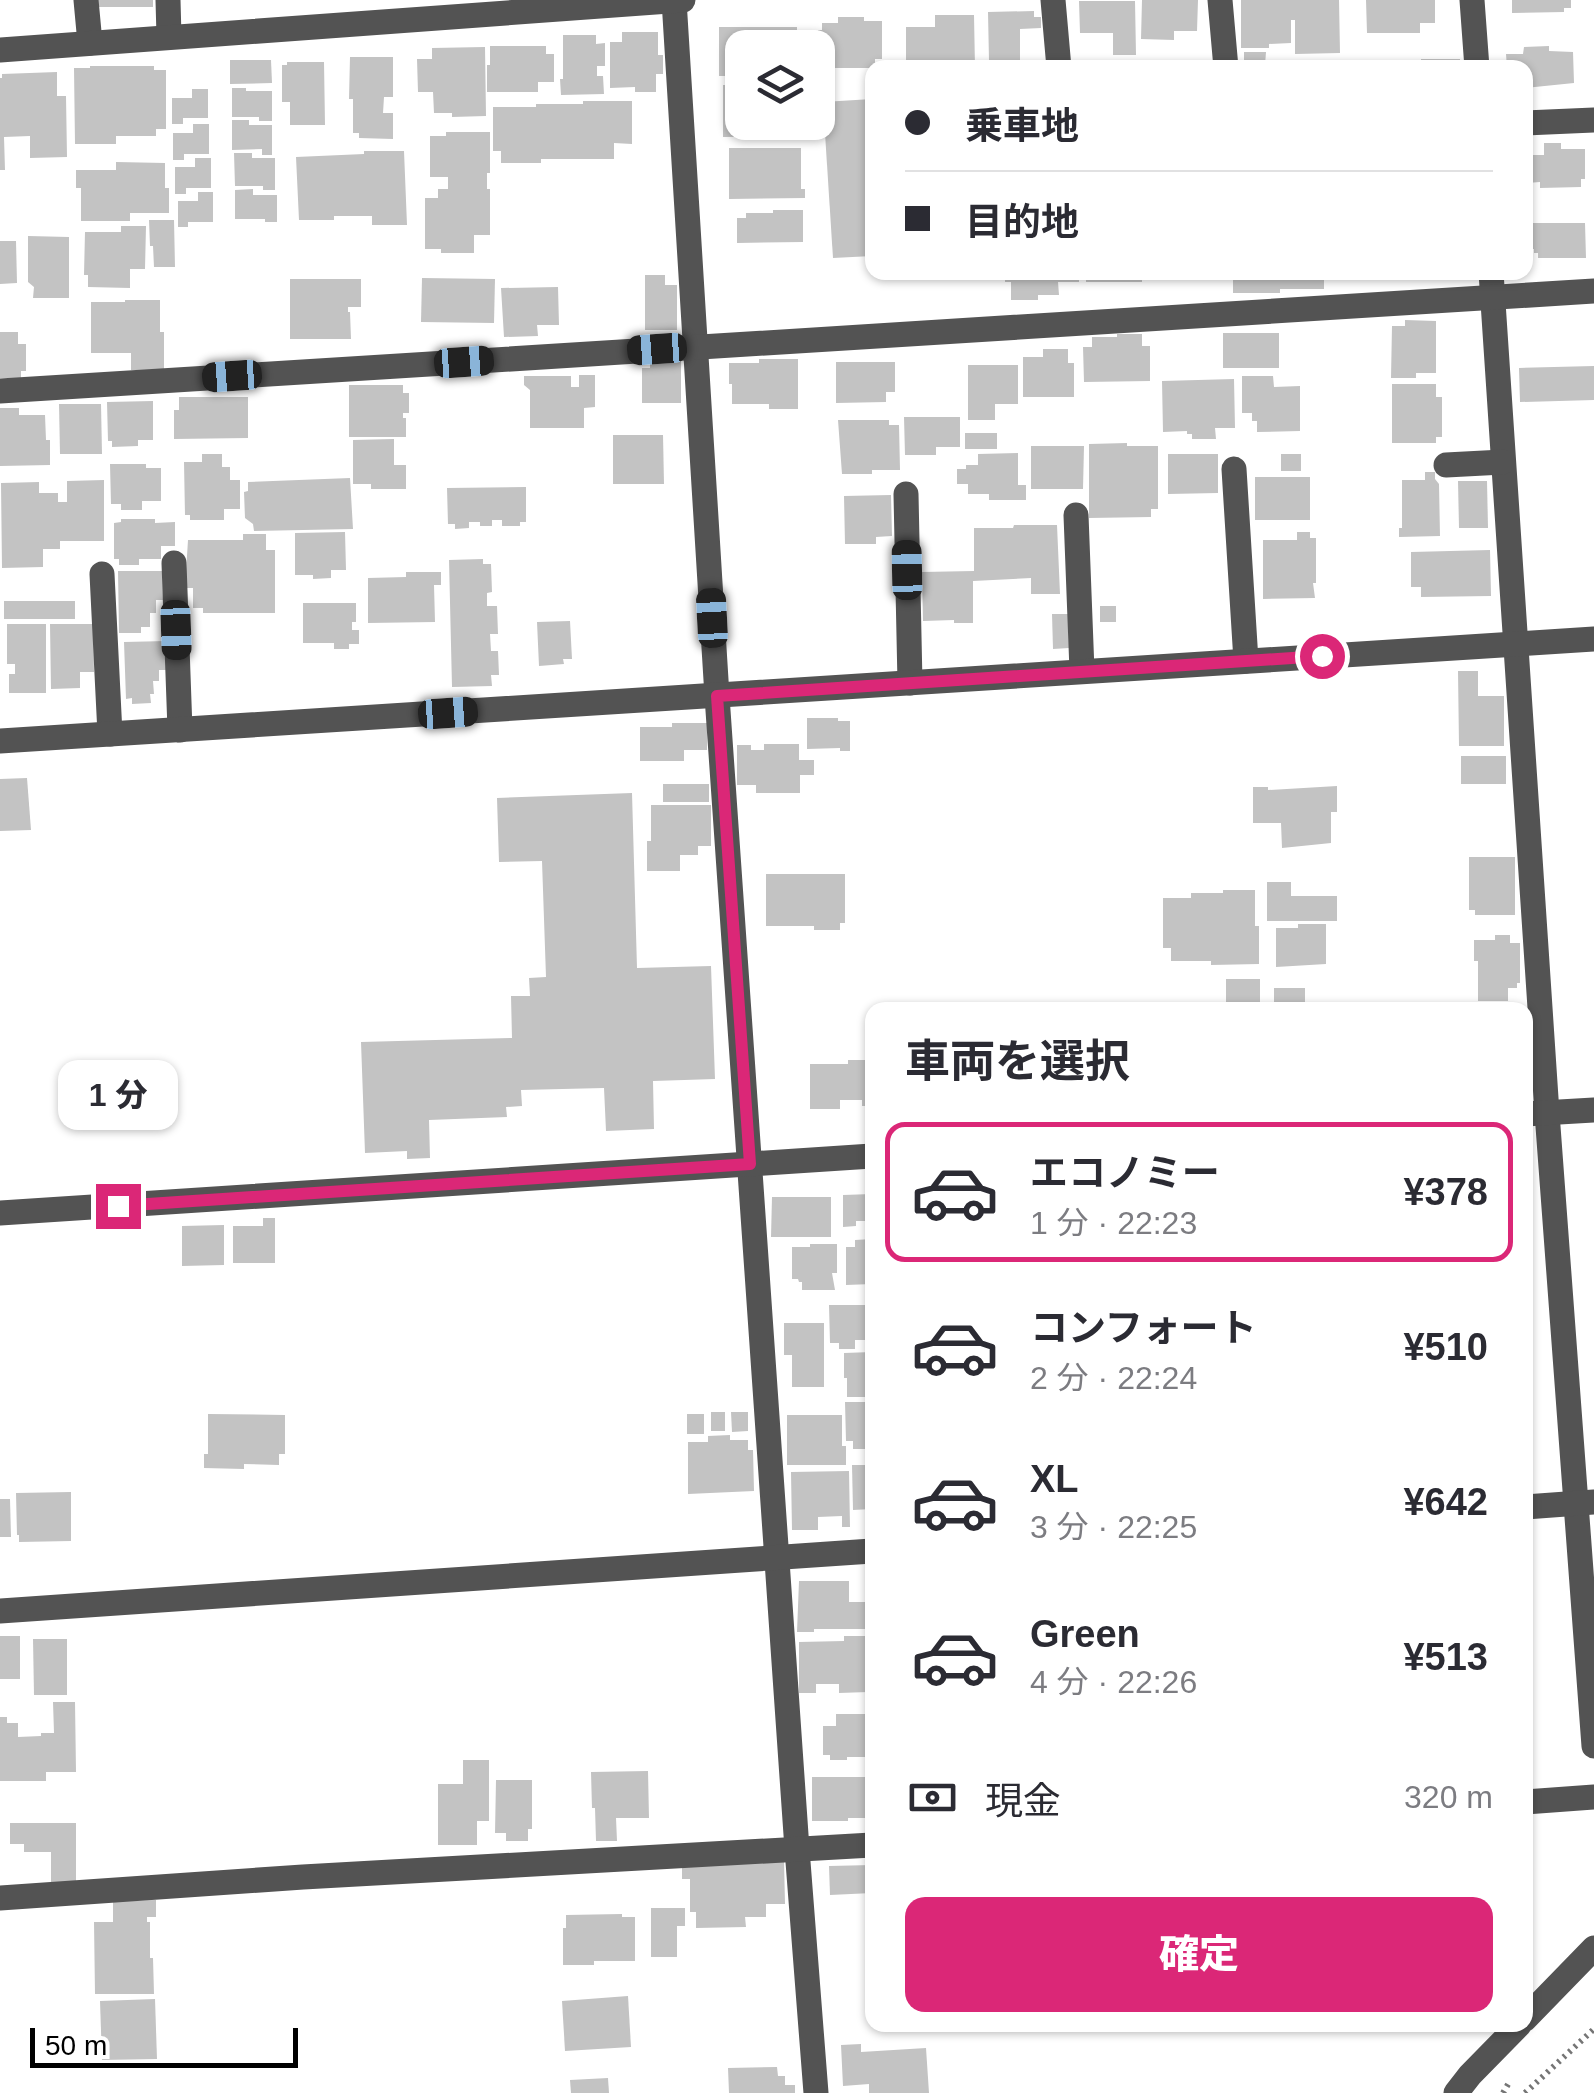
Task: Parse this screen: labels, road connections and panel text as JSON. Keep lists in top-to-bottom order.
{
  "scale_bar": "50 m",
  "page": {
    "banner": ["乗車地", "目的地"],
    "heading": "車両を選択",
    "bubble": "1 分",
    "list": [
      {
        "name": "エコノミー",
        "note": "1 分 · 22:23",
        "value": "¥378"
      },
      {
        "name": "コンフォート",
        "note": "2 分 · 22:24",
        "value": "¥510"
      },
      {
        "name": "XL",
        "note": "3 分 · 22:25",
        "value": "¥642"
      },
      {
        "name": "Green",
        "note": "4 分 · 22:26",
        "value": "¥513"
      }
    ],
    "pay": ["現金", "320 m"],
    "buttons": "確定",
    "scale": "50 m"
  }
}
